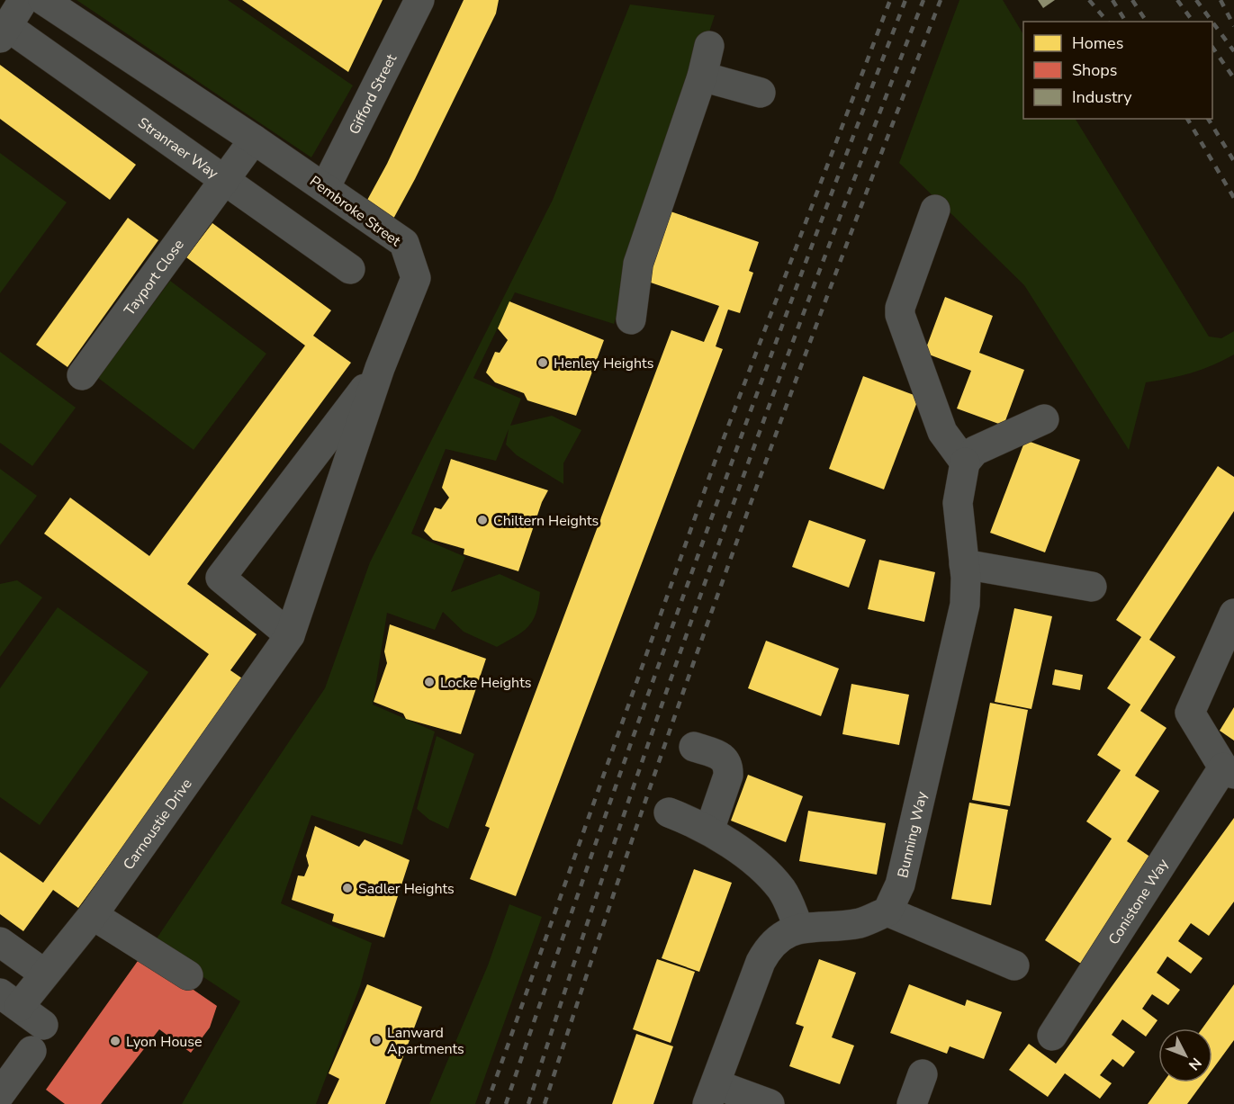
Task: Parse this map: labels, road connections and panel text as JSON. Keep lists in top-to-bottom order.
{
  "streets": {
    "street": [
      "Gifford Street",
      "Stranraer Way",
      "Pembroke Street",
      "Tayport Close",
      "Carnoustie Drive",
      "Bunning Way",
      "Conistone Way"
    ]
  },
  "crossings": [
    ["Gifford Street", "Pembroke Street"],
    ["Stranraer Way", "Tayport Close"],
    ["Pembroke Street", "Tayport Close"],
    ["Pembroke Street", "Carnoustie Drive"]
  ],
  "places": [
    "Henley Heights",
    "Chiltern Heights",
    "Locke Heights",
    "Sadler Heights",
    "Lanward Apartments",
    "Lyon House"
  ],
  "legend": ["Homes", "Shops", "Industry"],
  "north": "bottom right"
}
